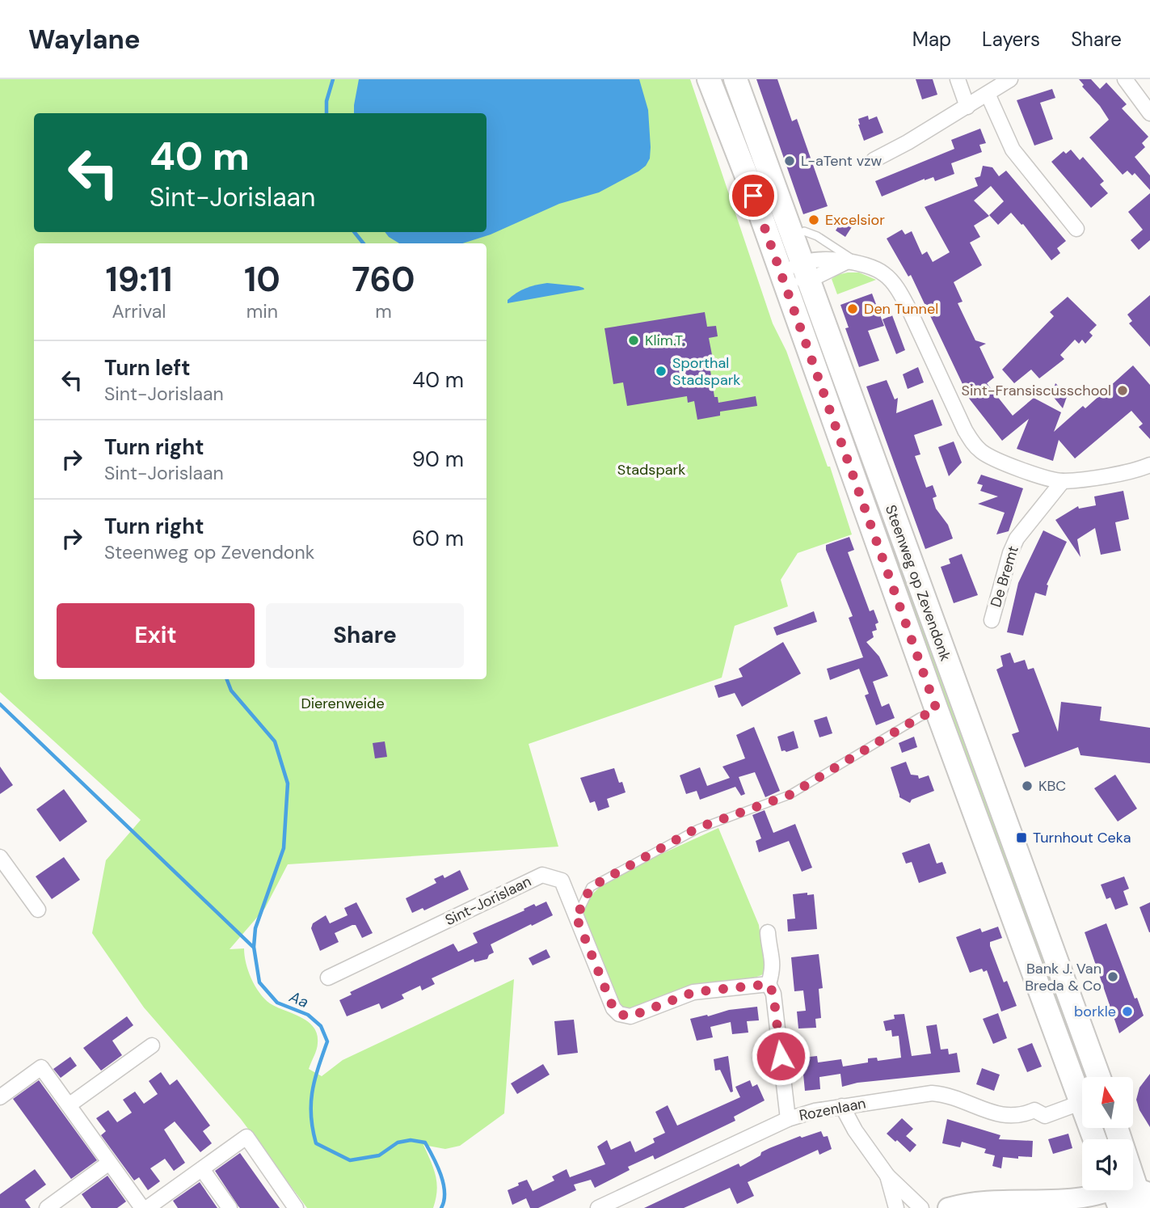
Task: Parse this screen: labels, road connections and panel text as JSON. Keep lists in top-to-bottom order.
{
  "streets": {
    "main road": ["Steenweg op Zevendonk"],
    "street": ["De Bremt", "Sint-Jorislaan", "Rozenlaan"]
  },
  "crossings": [
    ["Steenweg op Zevendonk", "Rozenlaan"]
  ],
  "water": ["Aa"],
  "parks": ["Stadspark", "Dierenweide"],
  "places": {
    "other": [
      "L-aTent vzw",
      "Excelsior",
      "Den Tunnel",
      "Klim.T.",
      "Sporthal Stadspark",
      "Sint-Fransiscusschool",
      "KBC",
      "Bank J. Van Breda & Co",
      "borkle"
    ],
    "transit": ["Turnhout Ceka"]
  },
  "north": "top",
  "page": {
    "header": "Waylane",
    "nav": ["Map", "Layers", "Share"],
    "turn": ["40 m", "Sint-Jorislaan"],
    "eta": [
      "19:11",
      "Arrival",
      "10",
      "min",
      "760",
      "m"
    ],
    "list": [
      {
        "name": "Turn left",
        "note": "Sint-Jorislaan",
        "value": "40 m"
      },
      {
        "name": "Turn right",
        "note": "Sint-Jorislaan",
        "value": "90 m"
      },
      {
        "name": "Turn right",
        "note": "Steenweg op Zevendonk",
        "value": "60 m"
      }
    ],
    "buttons": ["Exit", "Share"]
  }
}
